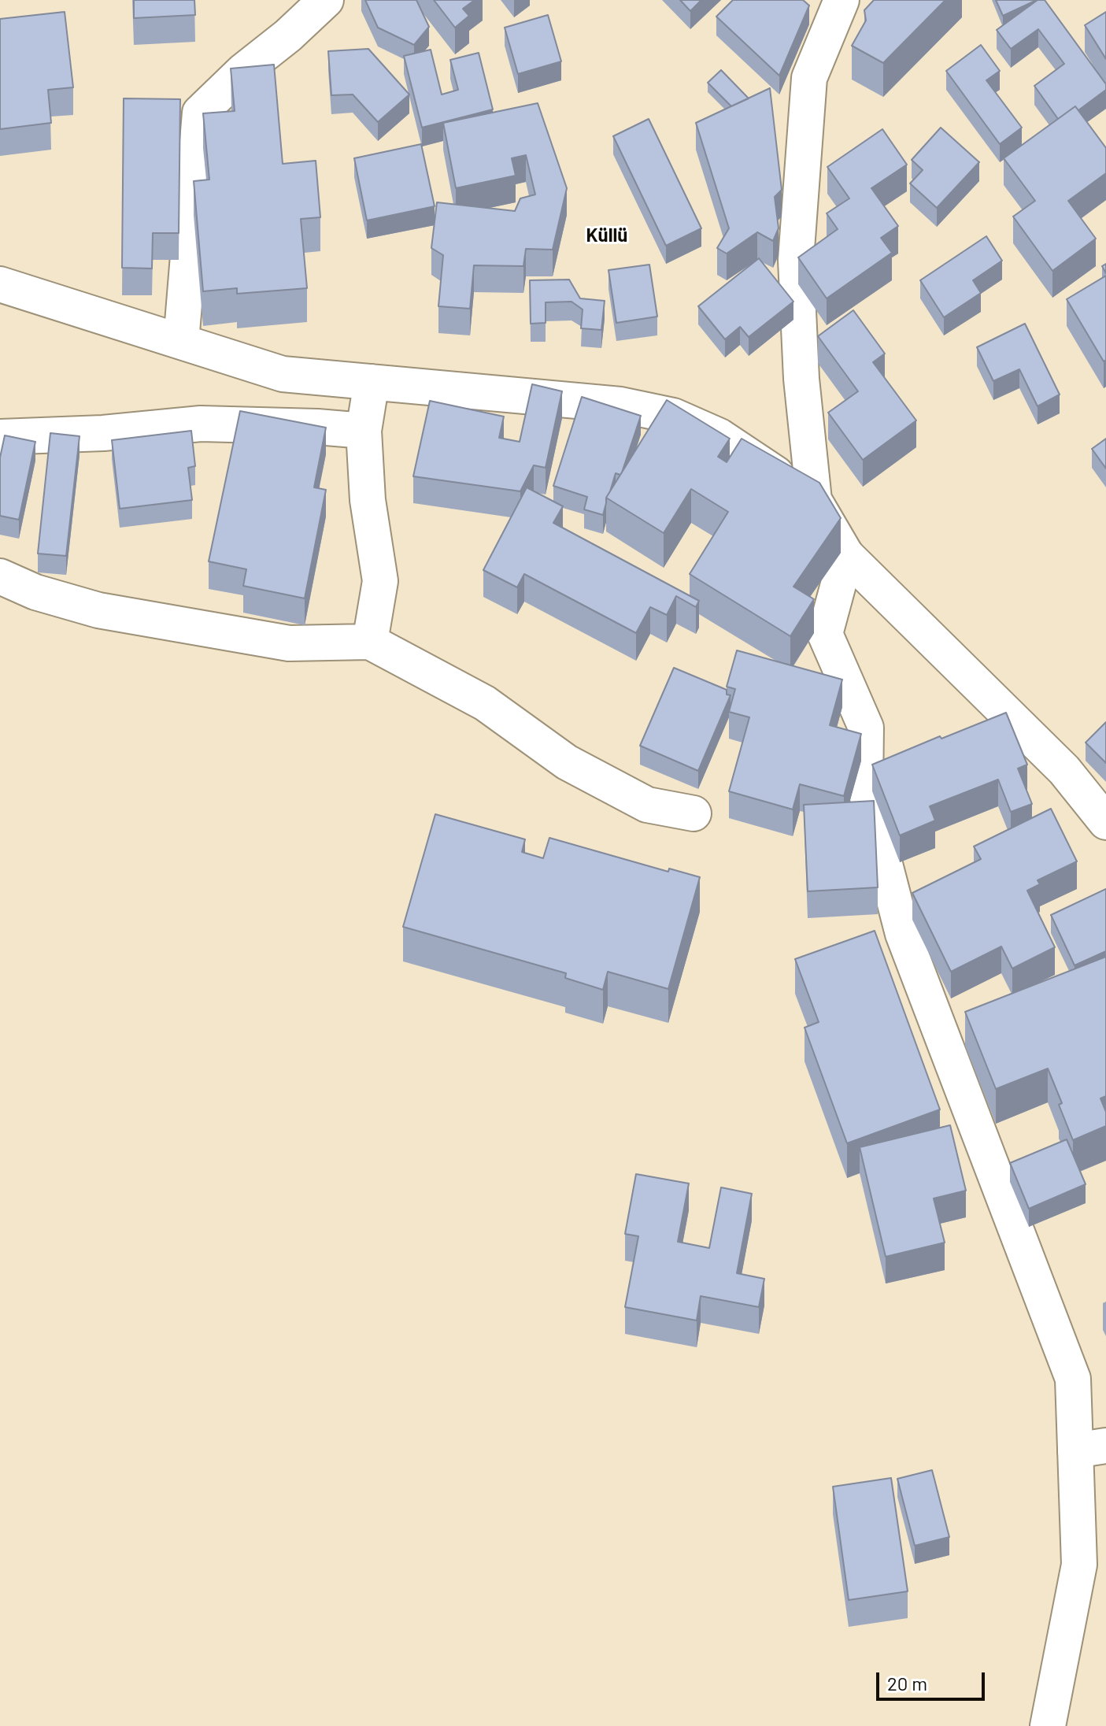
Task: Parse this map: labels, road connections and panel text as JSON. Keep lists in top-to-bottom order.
{
  "districts": ["Küllü"],
  "scale_bar": "20 m"
}
